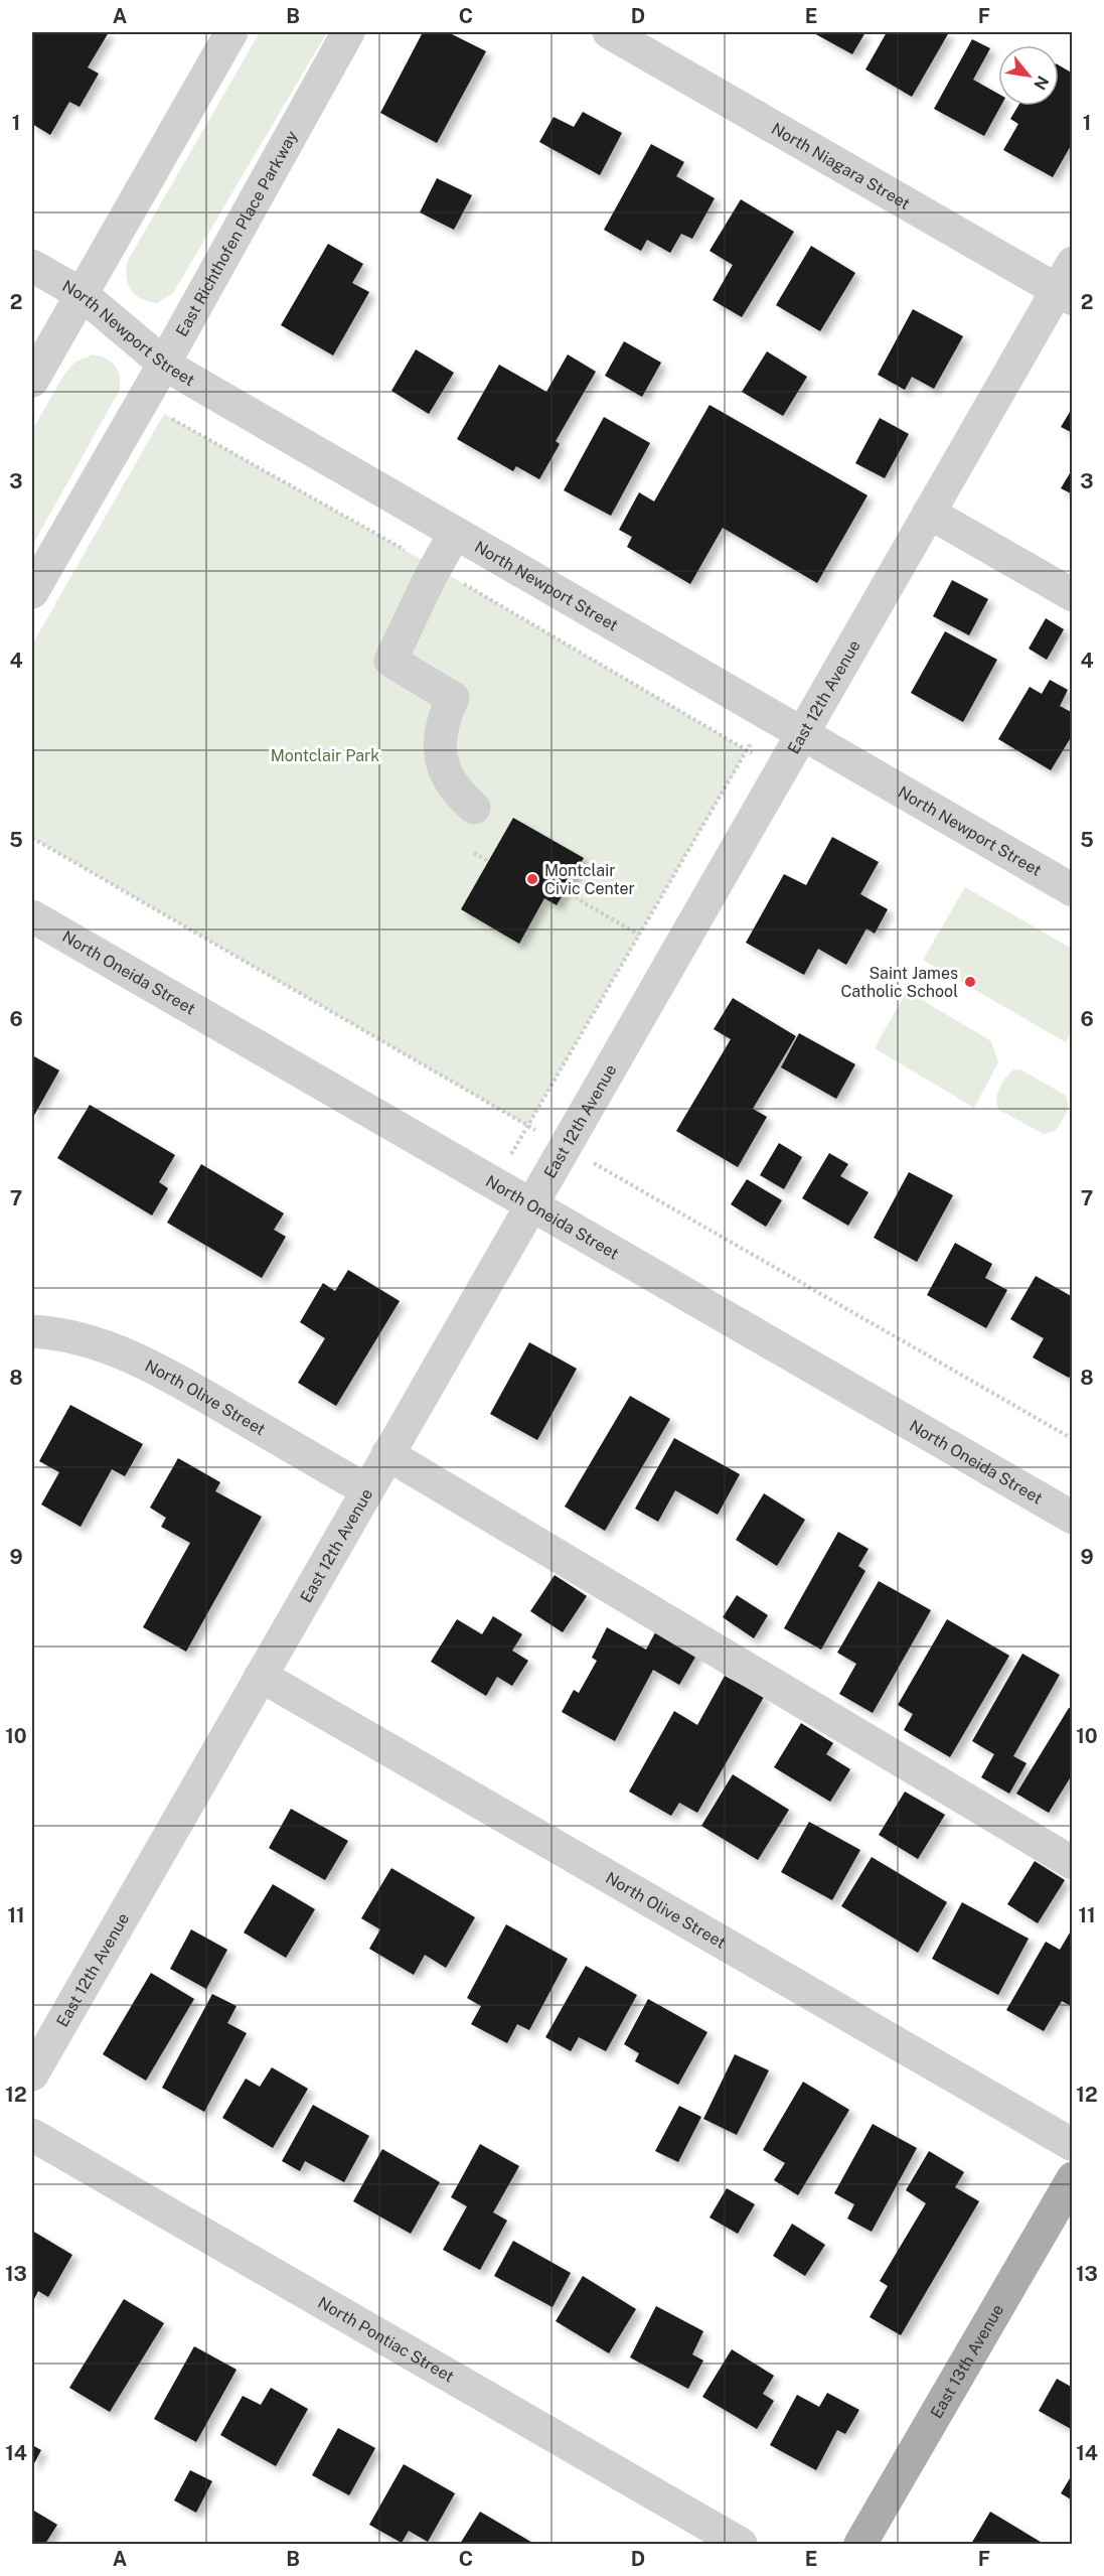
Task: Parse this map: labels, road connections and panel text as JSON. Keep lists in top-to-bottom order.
{
  "streets": {
    "main road": ["East 13th Avenue"],
    "street": [
      "North Niagara Street",
      "East Richthofen Place Parkway",
      "North Newport Street",
      "East 12th Avenue",
      "North Oneida Street",
      "North Olive Street",
      "North Pontiac Street"
    ]
  },
  "crossings": [
    ["North Niagara Street", "East 12th Avenue"],
    ["East Richthofen Place Parkway", "North Newport Street"],
    ["North Newport Street", "East 12th Avenue"],
    ["East 12th Avenue", "North Oneida Street"],
    ["East 12th Avenue", "North Olive Street"]
  ],
  "parks": ["Montclair Park"],
  "places": ["Montclair Civic Center", "Saint James Catholic School"],
  "north": "bottom right",
  "grid": {
    "columns": [
      "A",
      "B",
      "C",
      "D",
      "E",
      "F"
    ],
    "rows": [
      "1",
      "2",
      "3",
      "4",
      "5",
      "6",
      "7",
      "8",
      "9",
      "10",
      "11",
      "12",
      "13",
      "14"
    ]
  }
}
